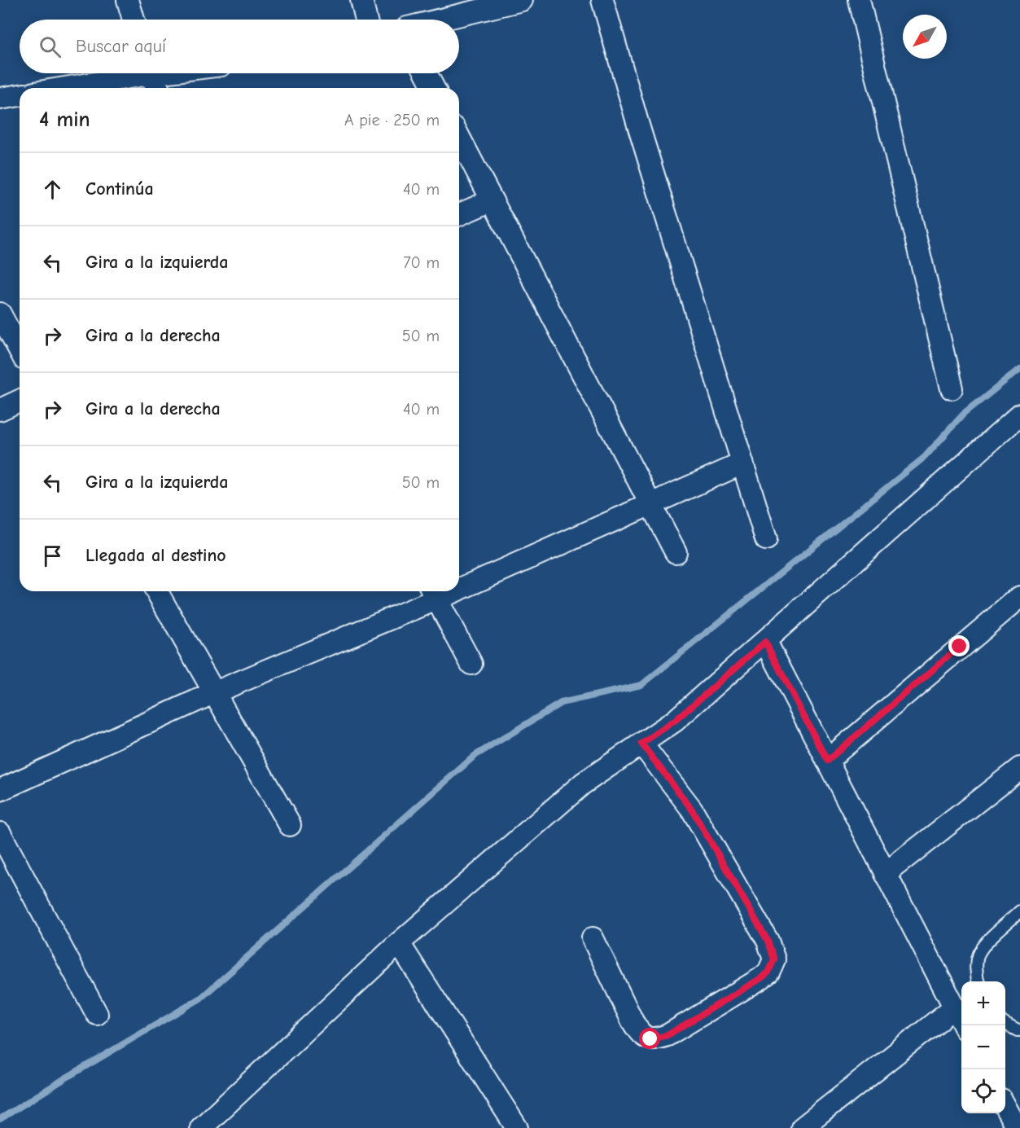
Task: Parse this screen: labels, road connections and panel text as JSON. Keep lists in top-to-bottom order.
{
  "north": "bottom left",
  "page": {
    "search": "Buscar aquí",
    "heading": ["4 min", "A pie · 250 m"],
    "list": [
      ["Continúa", "40 m"],
      ["Gira a la izquierda", "70 m"],
      ["Gira a la derecha", "50 m"],
      ["Gira a la derecha", "40 m"],
      ["Gira a la izquierda", "50 m"],
      "Llegada al destino"
    ],
    "map_buttons": ["+", "−"]
  }
}
